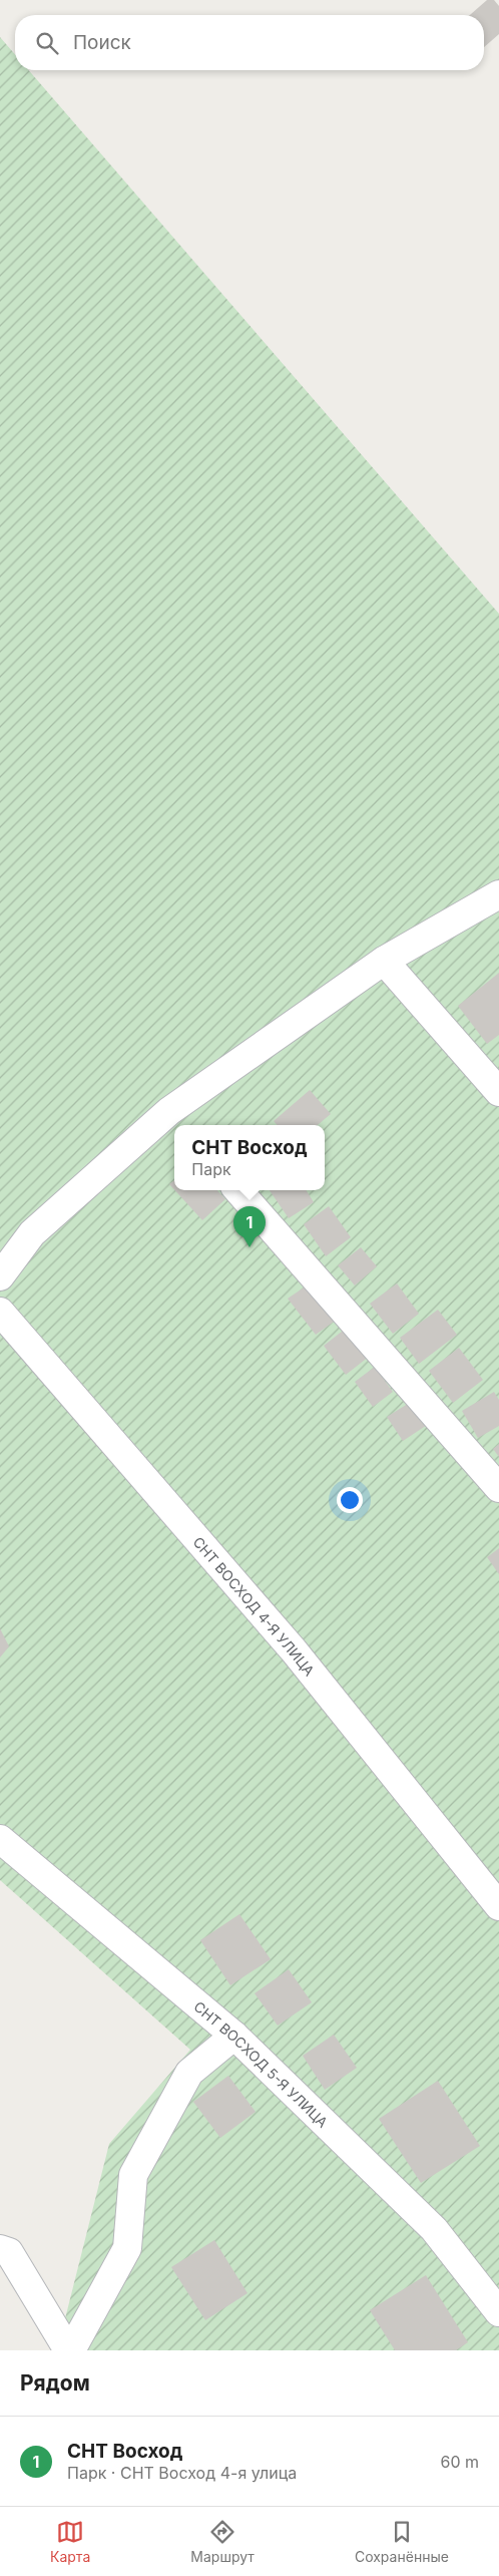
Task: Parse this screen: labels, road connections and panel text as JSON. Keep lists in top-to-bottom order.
{
  "streets": {
    "street": ["СНТ ВОСХОД 4-Я УЛИЦА", "СНТ ВОСХОД 5-Я УЛИЦА"]
  },
  "page": {
    "search": "Поиск",
    "popup": ["СНТ Восход", "Парк"],
    "pins": "1",
    "heading": "Рядом",
    "list": [
      {
        "mark": "1",
        "name": "СНТ Восход",
        "note": "Парк · СНТ Восход 4-я улица",
        "value": "60 m"
      }
    ],
    "nav": ["Карта", "Маршрут", "Сохранённые"]
  }
}
